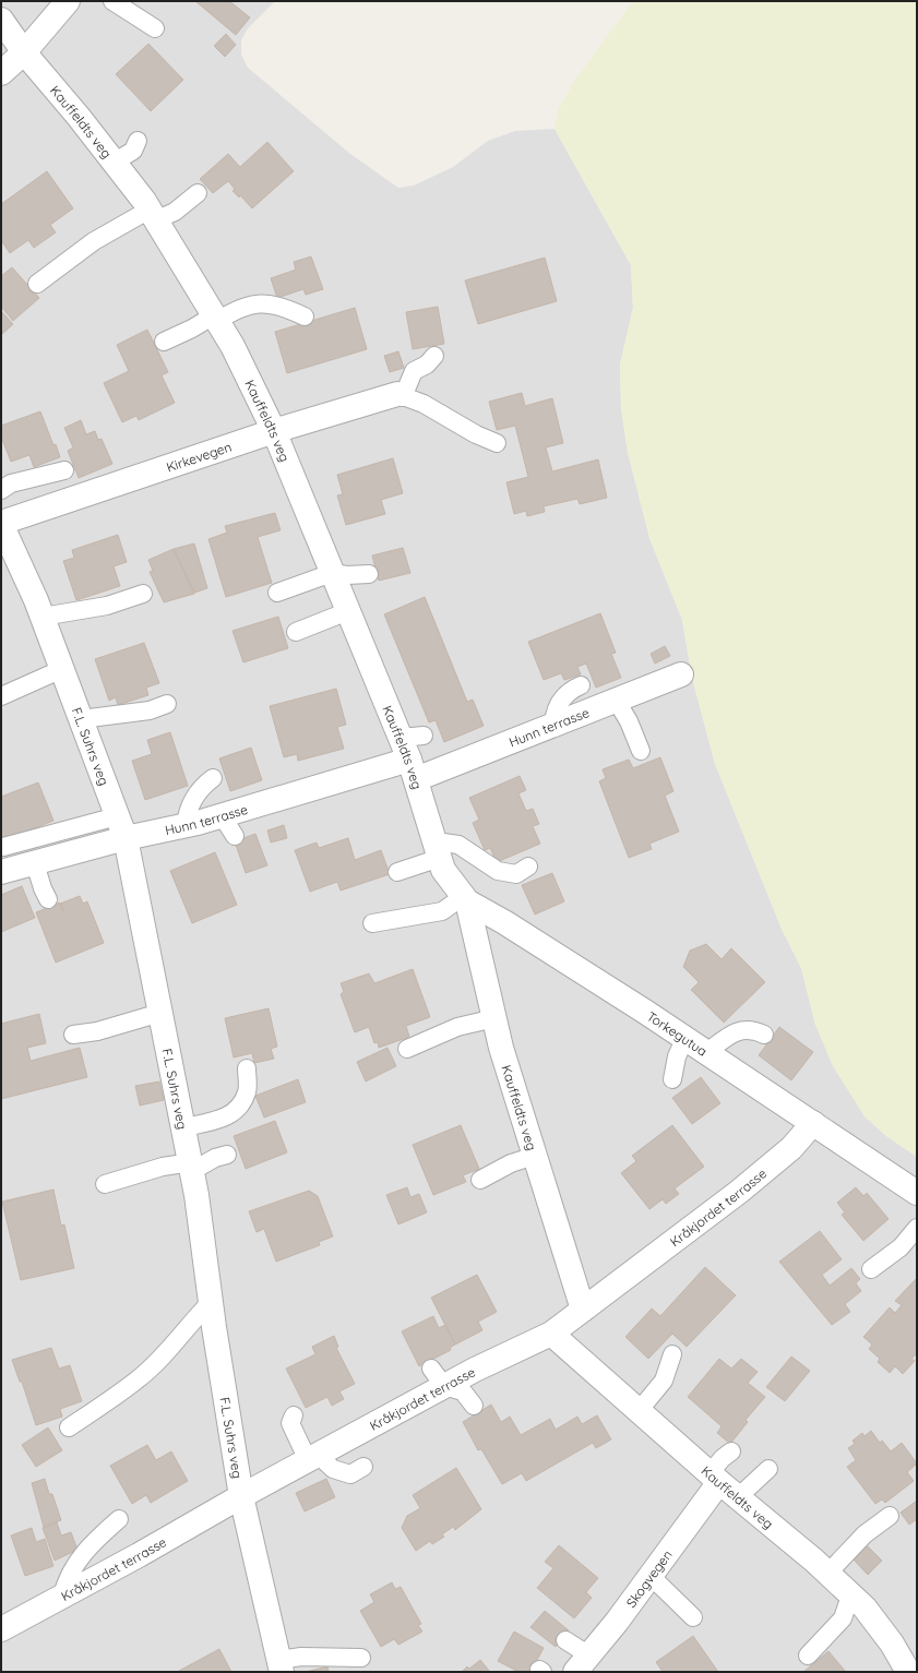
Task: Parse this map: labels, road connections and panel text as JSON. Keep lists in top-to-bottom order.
{
  "streets": {
    "street": [
      "Kauffeldts veg",
      "Kirkevegen",
      "Hunn terrasse",
      "F.L. Suhrs veg",
      "Torkegutua",
      "Kråkjordet terrasse",
      "Skogvegen"
    ]
  },
  "crossings": [
    ["Kauffeldts veg", "Kirkevegen"],
    ["Kauffeldts veg", "Hunn terrasse"],
    ["Kauffeldts veg", "Torkegutua"],
    ["Kauffeldts veg", "Kråkjordet terrasse"],
    ["Kauffeldts veg", "Skogvegen"],
    ["Kirkevegen", "F.L. Suhrs veg"],
    ["Hunn terrasse", "F.L. Suhrs veg"],
    ["F.L. Suhrs veg", "Kråkjordet terrasse"],
    ["Torkegutua", "Kråkjordet terrasse"]
  ]
}
